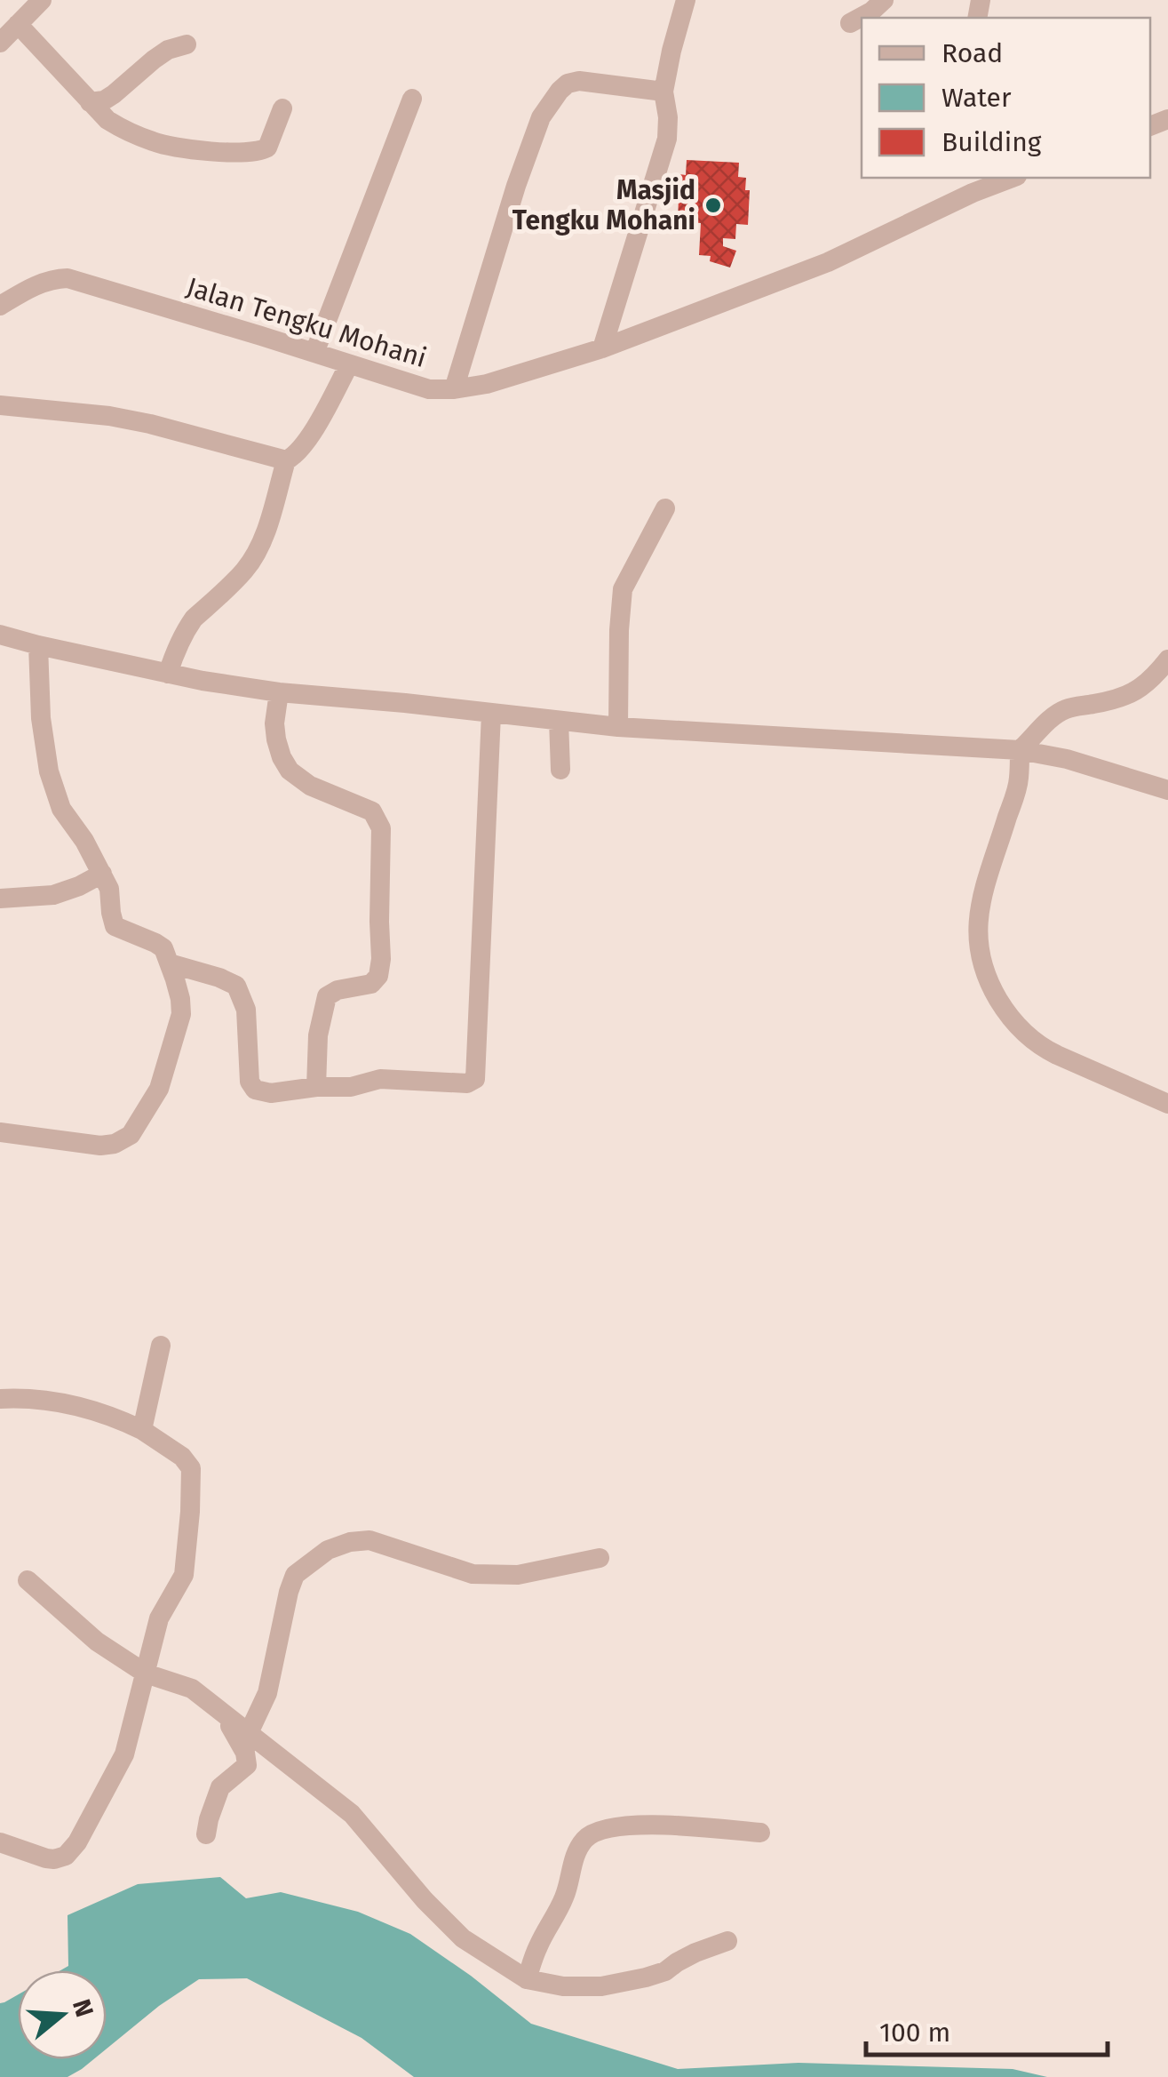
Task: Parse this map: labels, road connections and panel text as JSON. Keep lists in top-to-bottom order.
{
  "streets": {
    "street": ["Jalan Tengku Mohani"]
  },
  "places": ["Masjid Tengku Mohani"],
  "legend": ["Road", "Water", "Building"],
  "scale_bar": "100 m",
  "north": "right"
}
